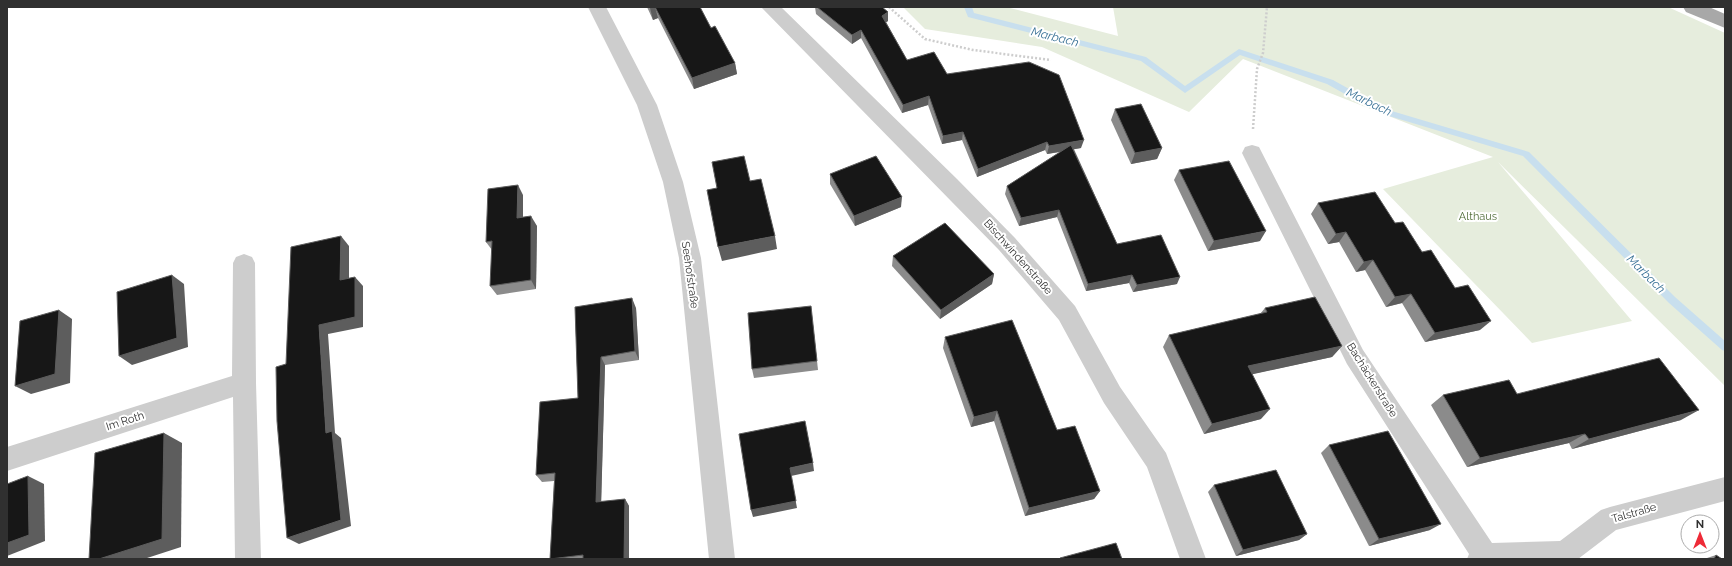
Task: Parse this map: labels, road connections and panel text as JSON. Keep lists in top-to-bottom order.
{
  "streets": {
    "street": [
      "Bischwindenstraße",
      "Seehofstraße",
      "Bachäckerstraße",
      "Im Roth",
      "Talstraße"
    ]
  },
  "crossings": [
    ["Bachäckerstraße", "Talstraße"]
  ],
  "water": ["Marbach"],
  "parks": ["Althaus"],
  "north": "top"
}
